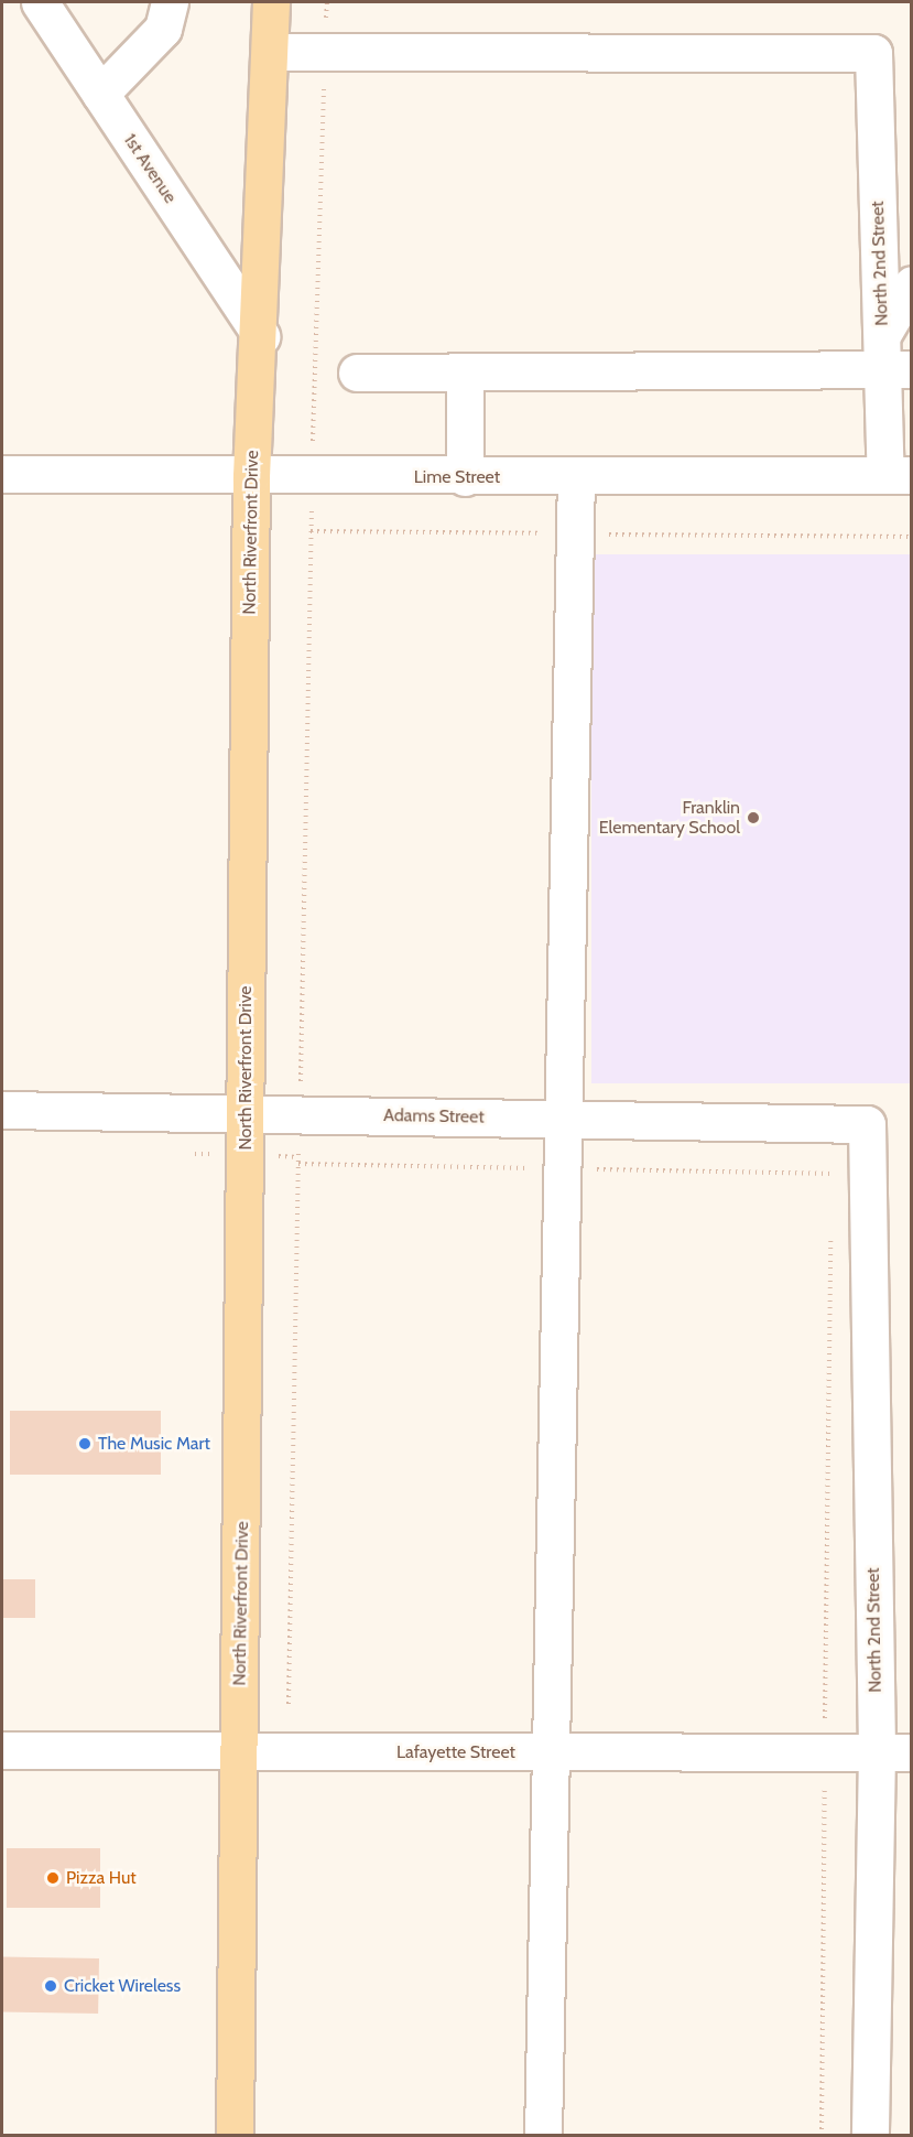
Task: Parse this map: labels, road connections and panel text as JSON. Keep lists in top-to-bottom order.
{
  "streets": {
    "main road": ["North Riverfront Drive"],
    "street": [
      "1st Avenue",
      "North 2nd Street",
      "Lime Street",
      "Adams Street",
      "Lafayette Street"
    ]
  },
  "crossings": [
    ["1st Avenue", "North Riverfront Drive"],
    ["North 2nd Street", "Lime Street"],
    ["North 2nd Street", "Adams Street"],
    ["North 2nd Street", "Lafayette Street"],
    ["Lime Street", "North Riverfront Drive"],
    ["North Riverfront Drive", "Adams Street"],
    ["North Riverfront Drive", "Lafayette Street"]
  ],
  "places": [
    "Franklin Elementary School",
    "The Music Mart",
    "Pizza Hut",
    "Cricket Wireless"
  ]
}
